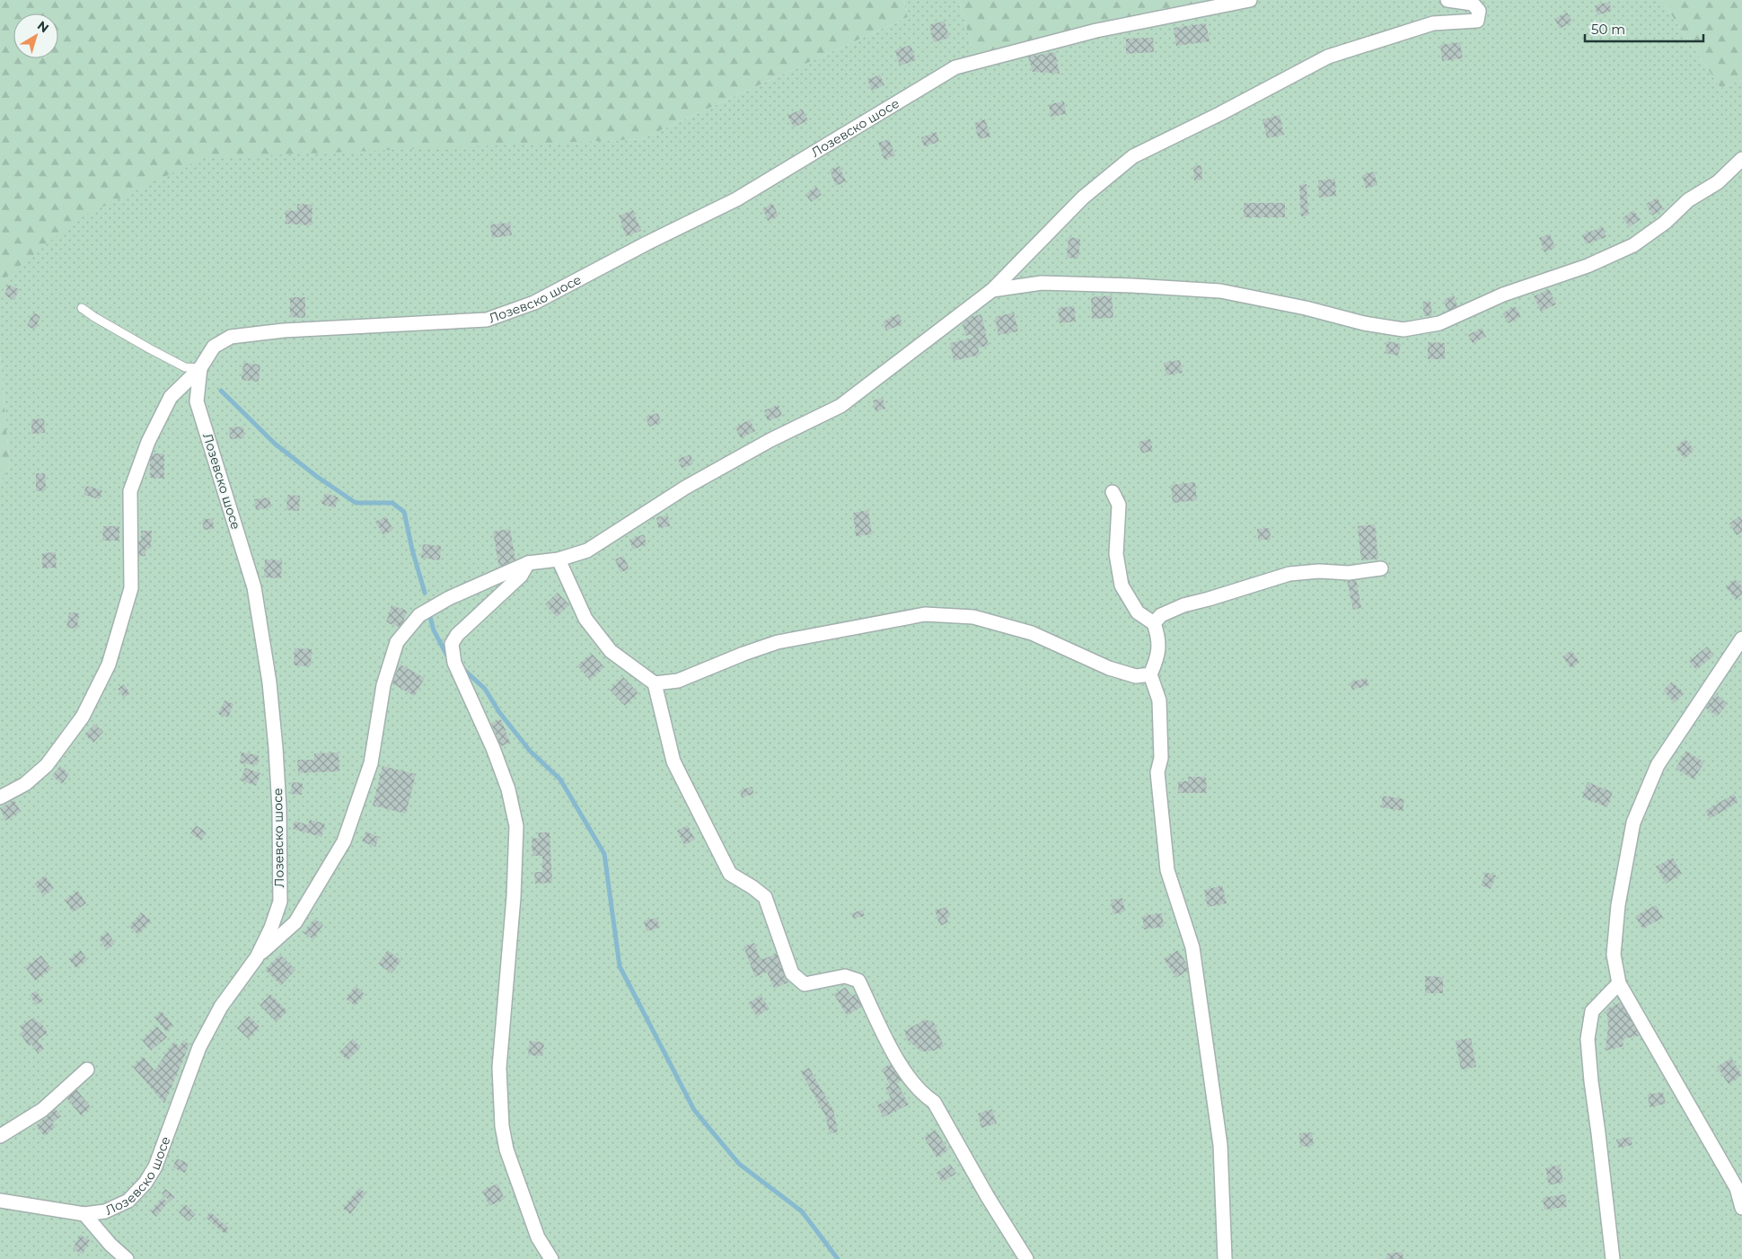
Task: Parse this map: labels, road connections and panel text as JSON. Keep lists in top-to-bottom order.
{
  "streets": {
    "street": ["Лозевско шосе"]
  },
  "scale_bar": "50 m",
  "north": "top right"
}
